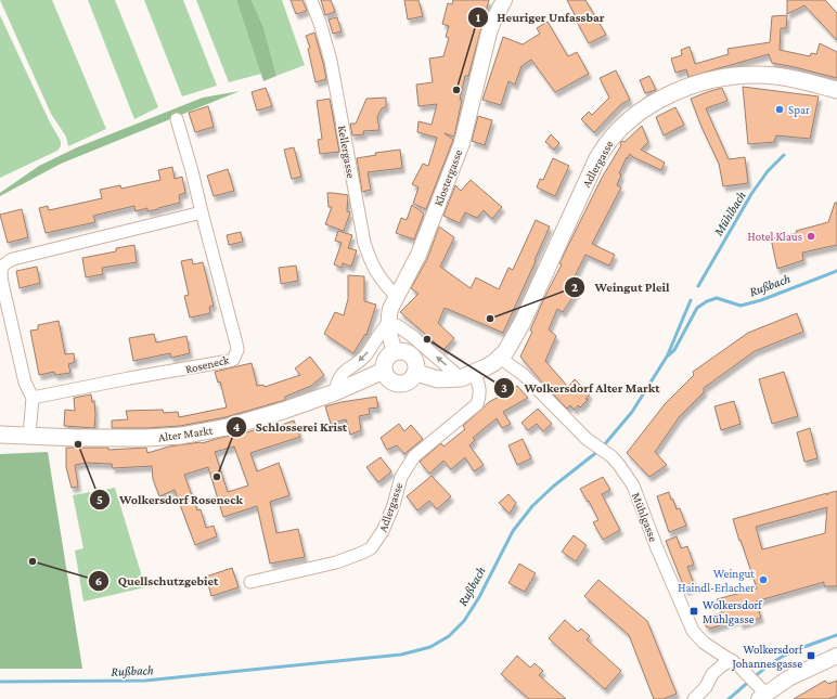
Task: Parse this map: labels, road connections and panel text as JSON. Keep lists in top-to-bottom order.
{
  "streets": {
    "main road": ["Adlergasse", "Alter Markt"],
    "street": [
      "Kellergasse",
      "Klostergasse",
      "Roseneck",
      "Mühlgasse"
    ]
  },
  "crossings": [
    ["Kellergasse", "Klostergasse"],
    ["Adlergasse", "Klostergasse"],
    ["Adlergasse", "Alter Markt"],
    ["Adlergasse", "Mühlgasse"],
    ["Klostergasse", "Alter Markt"]
  ],
  "water": ["Mühlbach", "Rußbach"],
  "places": {
    "other": [
      "Heuriger Unfassbar",
      "Spar",
      "Hotel Klaus",
      "Weingut Pleil",
      "Wolkersdorf Alter Markt",
      "Wolkersdorf Roseneck",
      "Schlosserei Krist",
      "Quellschutzgebiet",
      "Weingut Haindl-Erlacher"
    ],
    "transit": ["Wolkersdorf Mühlgasse", "Wolkersdorf Johannesgasse"]
  }
}
